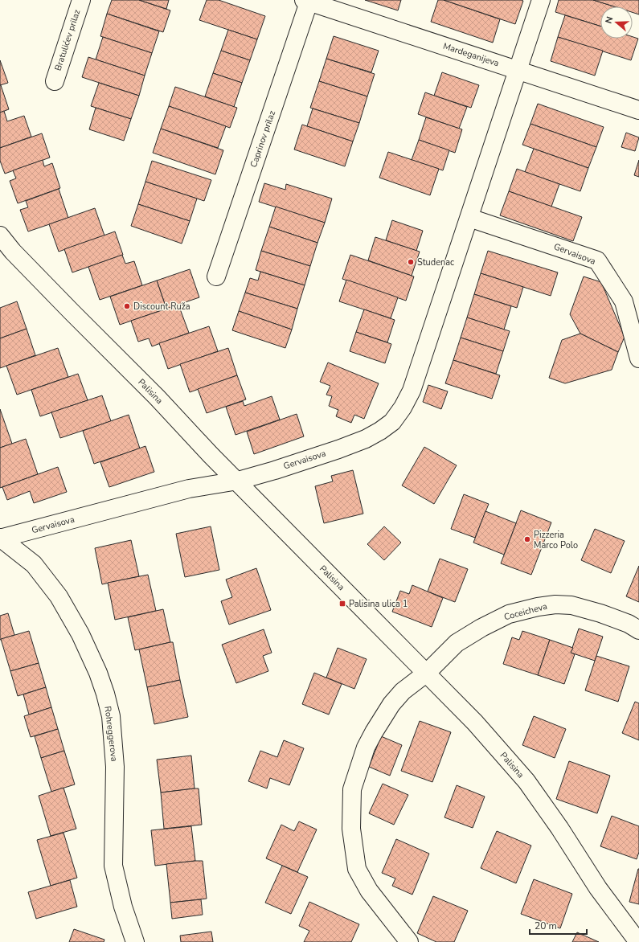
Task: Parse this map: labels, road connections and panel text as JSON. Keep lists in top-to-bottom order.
{
  "streets": {
    "street": [
      "Bratulićev prilaz",
      "Mardeganijeva",
      "Caprinov prilaz",
      "Gervaisova",
      "Palisina",
      "Coceicheva",
      "Rohreggerova"
    ]
  },
  "crossings": [
    ["Mardeganijeva", "Caprinov prilaz"],
    ["Mardeganijeva", "Gervaisova"],
    ["Gervaisova", "Palisina"],
    ["Gervaisova", "Rohreggerova"],
    ["Palisina", "Coceicheva"]
  ],
  "places": {
    "other": ["Studenac", "Discount Ruža", "Pizzeria Marco Polo"],
    "transit": ["Palisina ulica 1"]
  },
  "scale_bar": "20 m",
  "north": "left"
}
